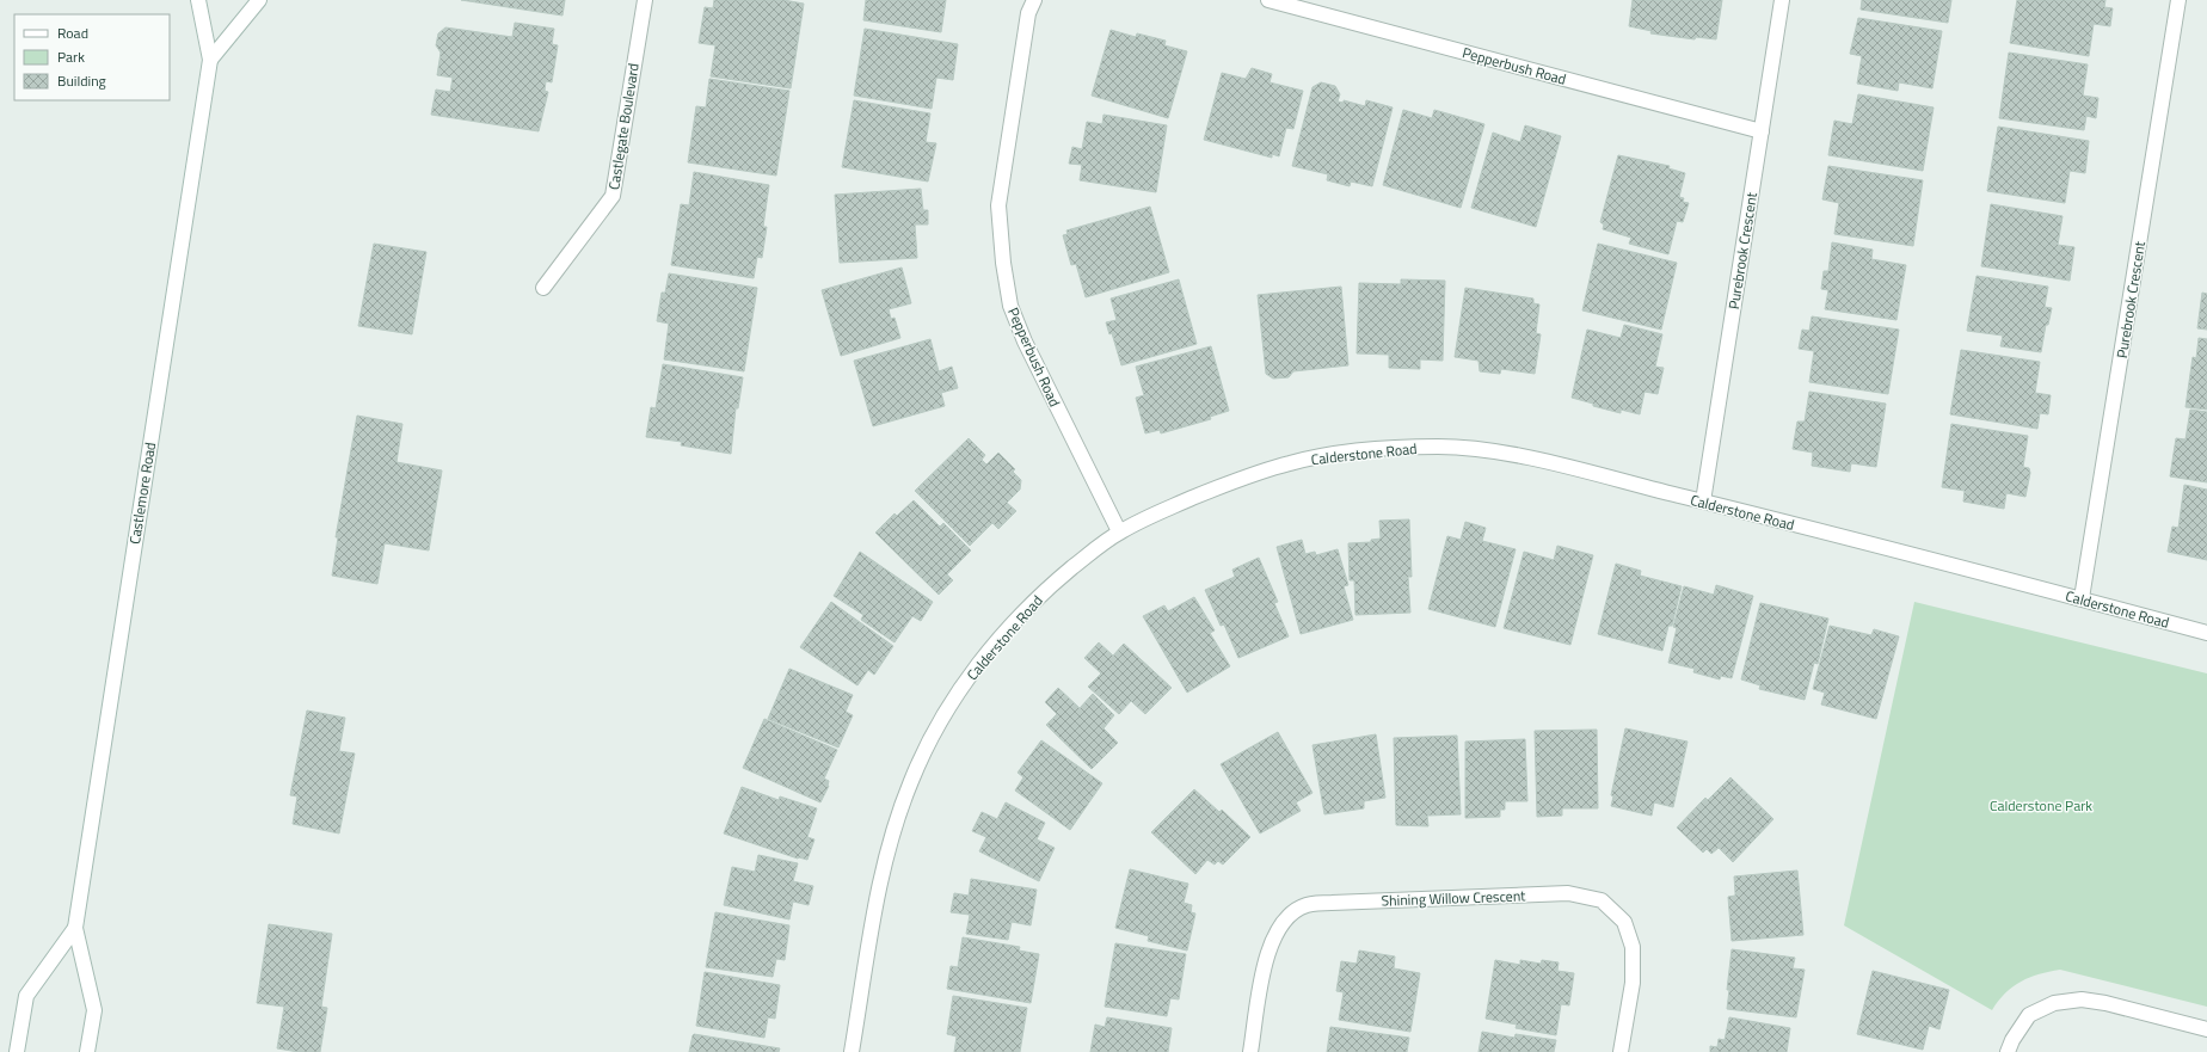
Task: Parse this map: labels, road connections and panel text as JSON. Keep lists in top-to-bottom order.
{
  "streets": {
    "street": [
      "Pepperbush Road",
      "Castlegate Boulevard",
      "Purebrook Crescent",
      "Calderstone Road",
      "Castlemore Road",
      "Shining Willow Crescent"
    ]
  },
  "crossings": [
    ["Pepperbush Road", "Purebrook Crescent"],
    ["Pepperbush Road", "Calderstone Road"],
    ["Purebrook Crescent", "Calderstone Road"]
  ],
  "parks": ["Calderstone Park"],
  "legend": ["Road", "Park", "Building"]
}
